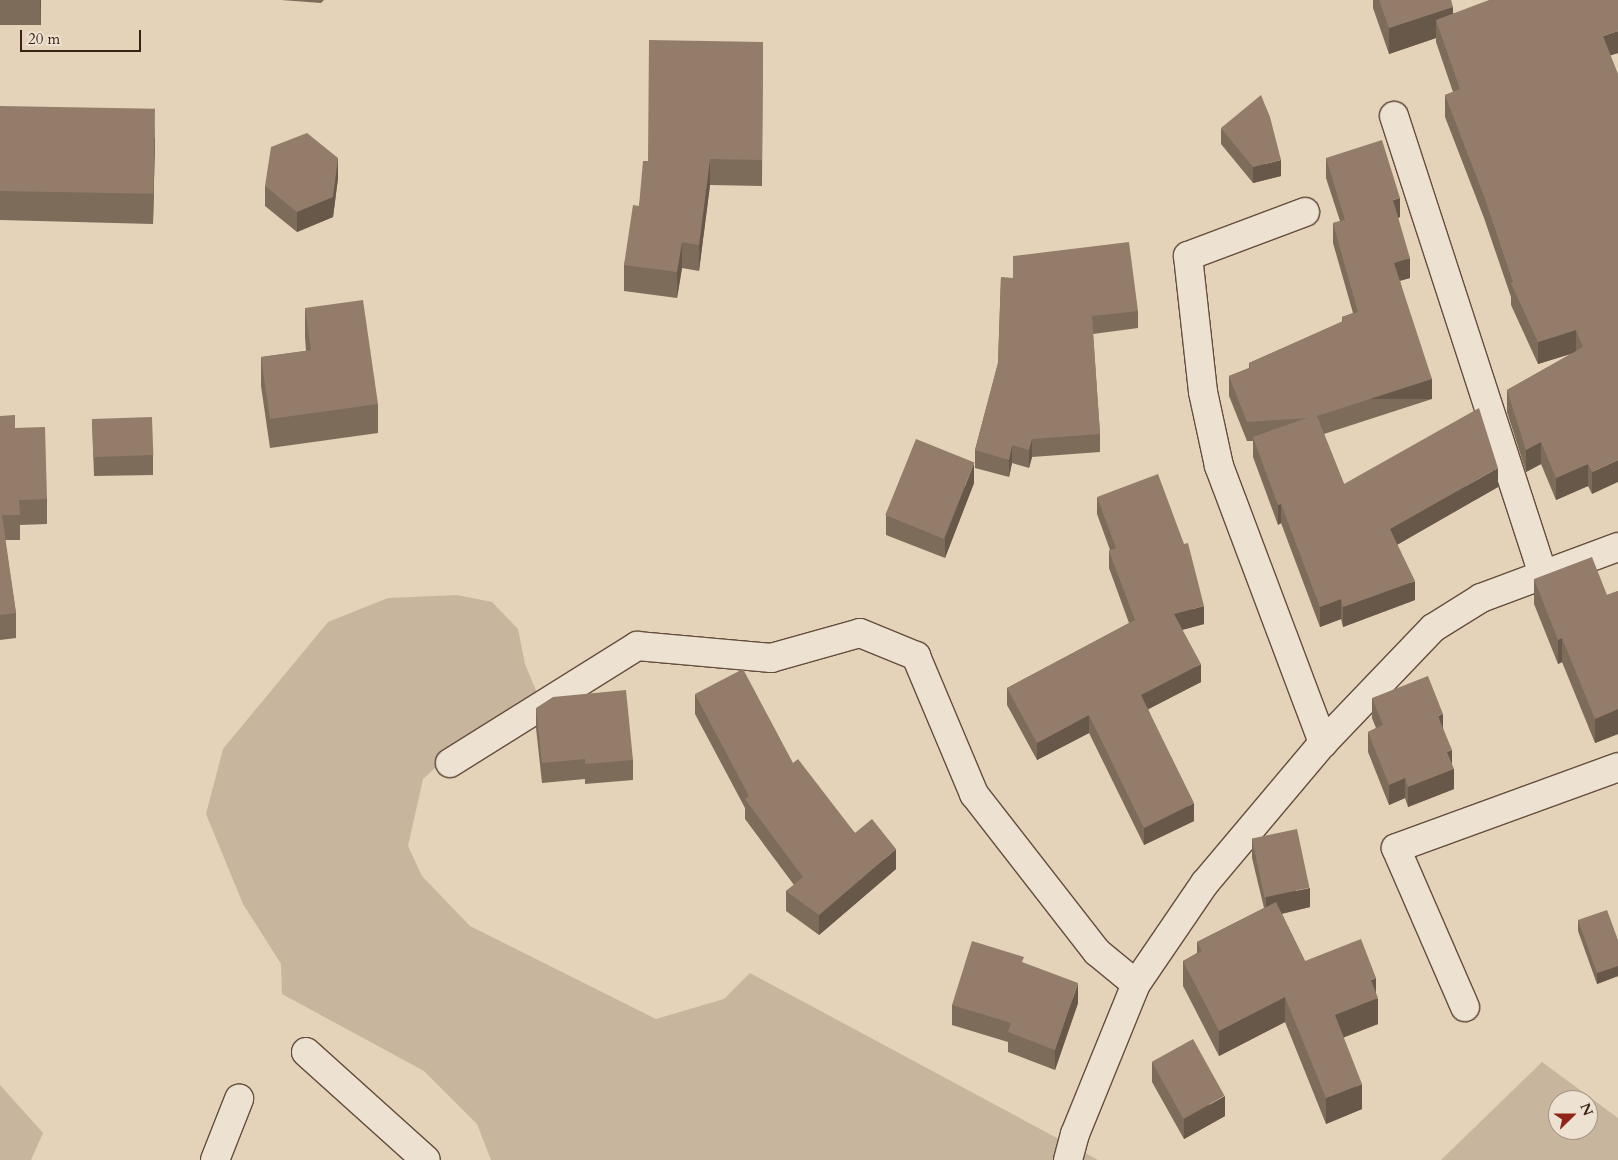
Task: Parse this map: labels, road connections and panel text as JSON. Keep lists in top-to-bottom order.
{
  "scale_bar": "20 m",
  "north": "right"
}
